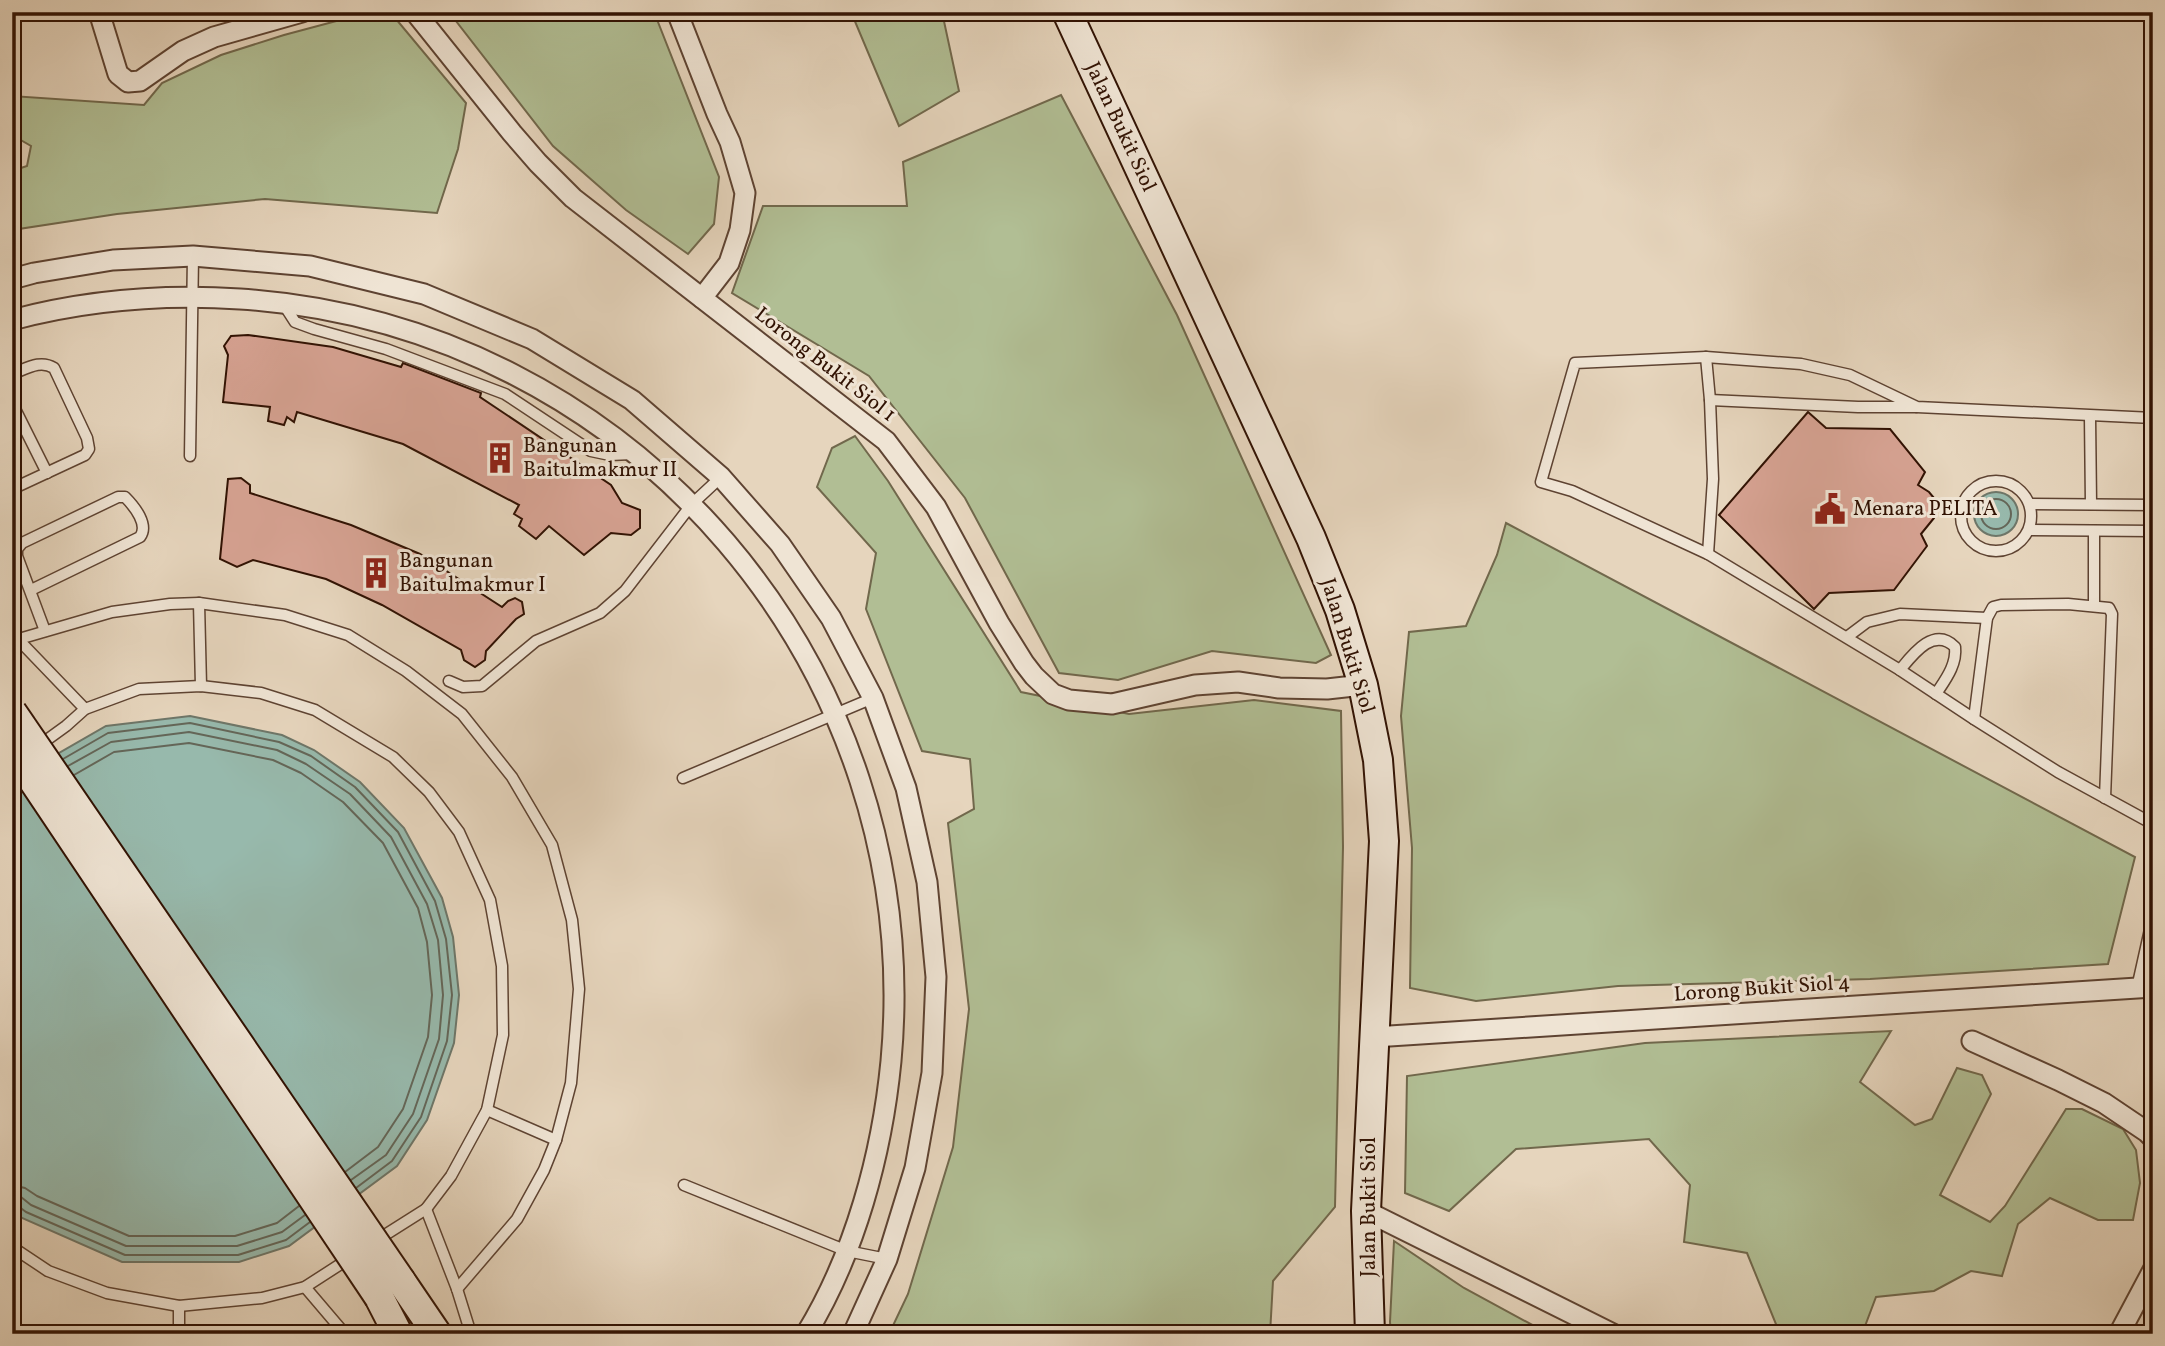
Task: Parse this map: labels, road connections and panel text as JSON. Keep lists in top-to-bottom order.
{
  "streets": {
    "street": ["Jalan Bukit Siol", "Lorong Bukit Siol 1", "Lorong Bukit Siol 4"]
  },
  "crossings": [
    ["Jalan Bukit Siol", "Lorong Bukit Siol 1"],
    ["Jalan Bukit Siol", "Lorong Bukit Siol 4"]
  ],
  "places": {
    "building": ["Bangunan Baitulmakmur II", "Bangunan Baitulmakmur I"],
    "public building": ["Menara PELITA"]
  }
}
